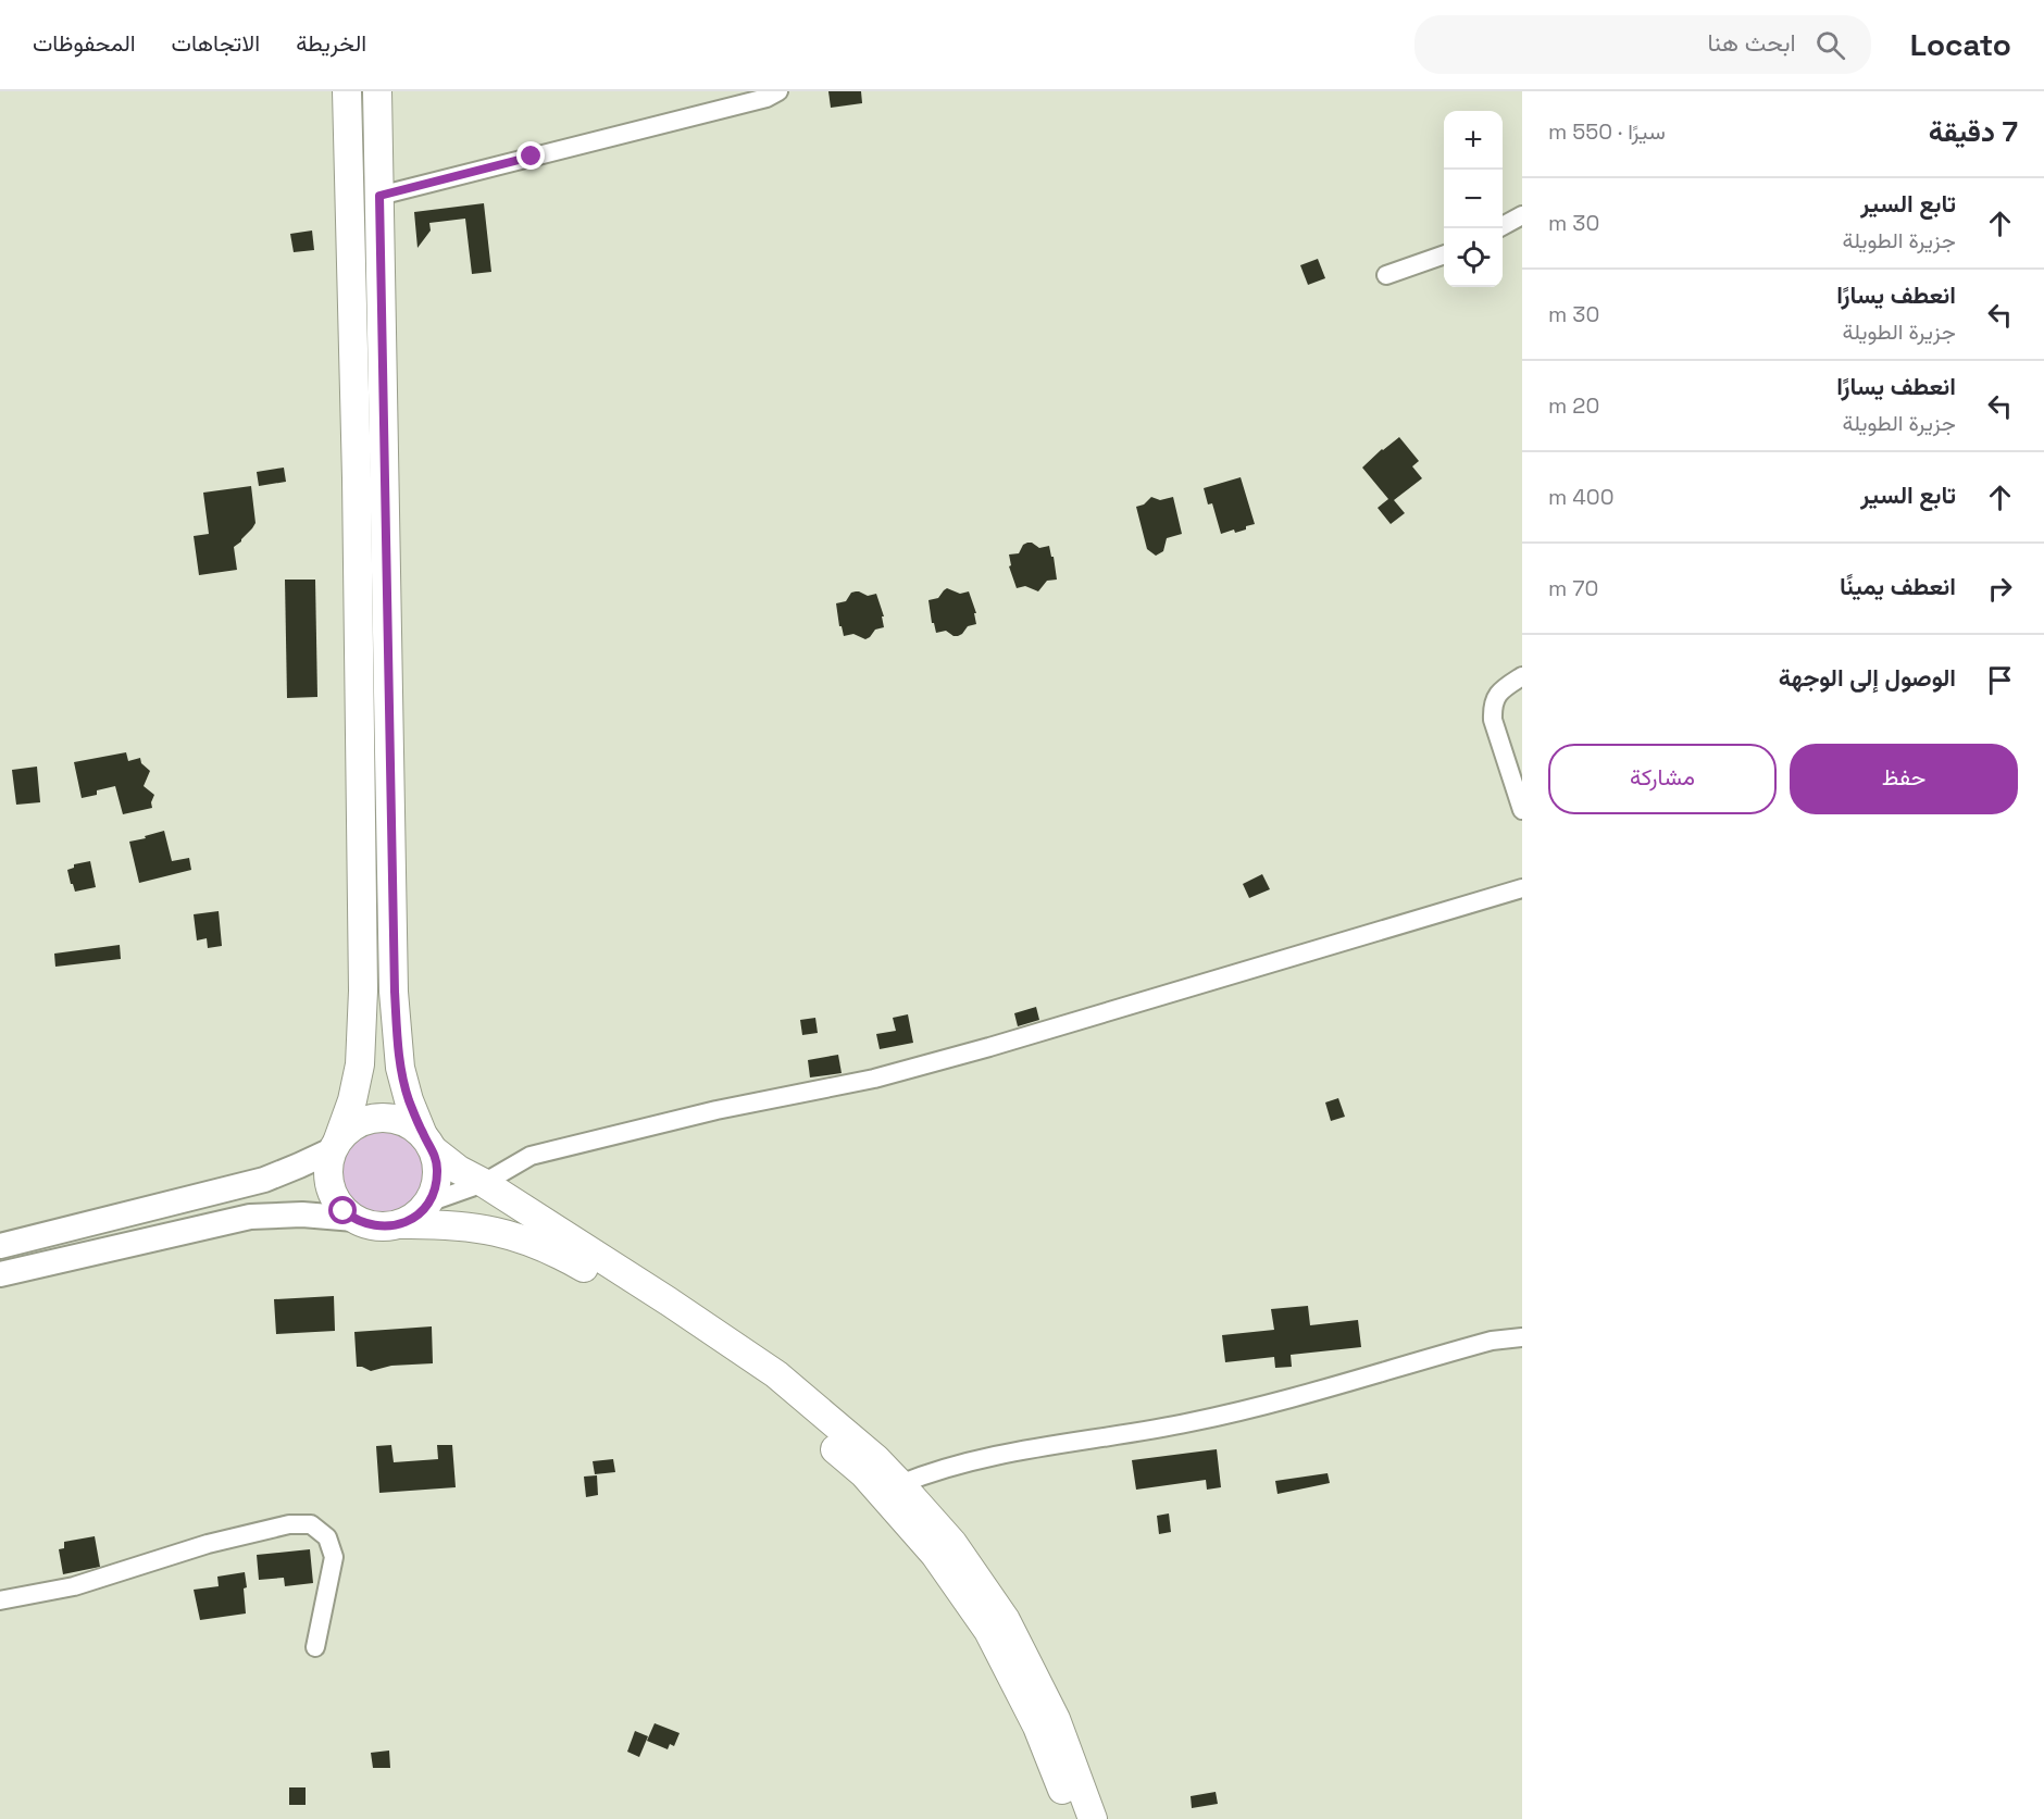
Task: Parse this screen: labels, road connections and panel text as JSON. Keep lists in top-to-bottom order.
{
  "page": {
    "header": "Locato",
    "search": "ابحث هنا",
    "nav": ["الخريطة", "الاتجاهات", "المحفوظات"],
    "heading": ["7 دقيقة", "سيرًا · 550 m"],
    "map_buttons": ["+", "−"],
    "list": [
      ["تابع السير", "جزيرة الطويلة", "30 m"],
      ["انعطف يسارًا", "جزيرة الطويلة", "30 m"],
      ["انعطف يسارًا", "جزيرة الطويلة", "20 m"],
      ["تابع السير", "400 m"],
      ["انعطف يمينًا", "70 m"],
      "الوصول إلى الوجهة"
    ],
    "buttons": ["حفظ", "مشاركة"]
  }
}
